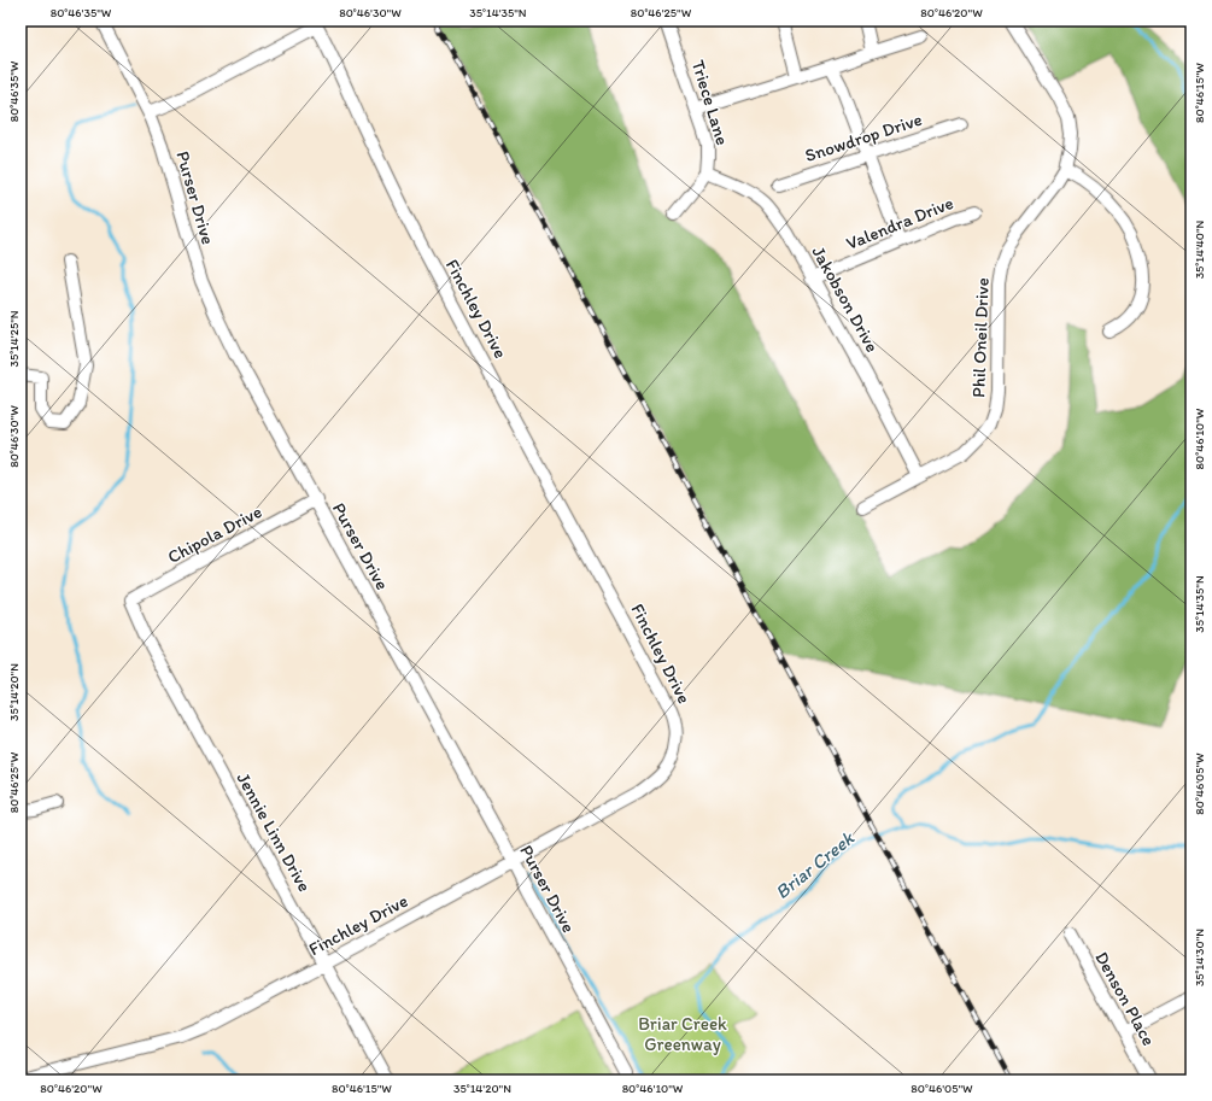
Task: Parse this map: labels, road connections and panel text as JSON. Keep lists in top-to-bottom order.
{
  "streets": {
    "street": [
      "Triece Lane",
      "Snowdrop Drive",
      "Purser Drive",
      "Valendra Drive",
      "Jakobson Drive",
      "Finchley Drive",
      "Phil Oneil Drive",
      "Chipola Drive",
      "Jennie Linn Drive",
      "Denson Place"
    ]
  },
  "crossings": [
    ["Triece Lane", "Jakobson Drive"],
    ["Purser Drive", "Finchley Drive"],
    ["Purser Drive", "Chipola Drive"],
    ["Valendra Drive", "Jakobson Drive"],
    ["Jakobson Drive", "Phil Oneil Drive"],
    ["Finchley Drive", "Jennie Linn Drive"],
    ["Chipola Drive", "Jennie Linn Drive"]
  ],
  "water": ["Briar Creek"],
  "parks": ["Briar Creek Greenway"],
  "coordinates": [
    "80°46'35\"W",
    "80°46'30\"W",
    "35°14'35\"N",
    "80°46'25\"W",
    "80°46'20\"W",
    "80°46'15\"W",
    "35°14'40\"N",
    "35°14'25\"N",
    "80°46'10\"W",
    "35°14'20\"N",
    "80°46'05\"W",
    "35°14'30\"N"
  ]
}
